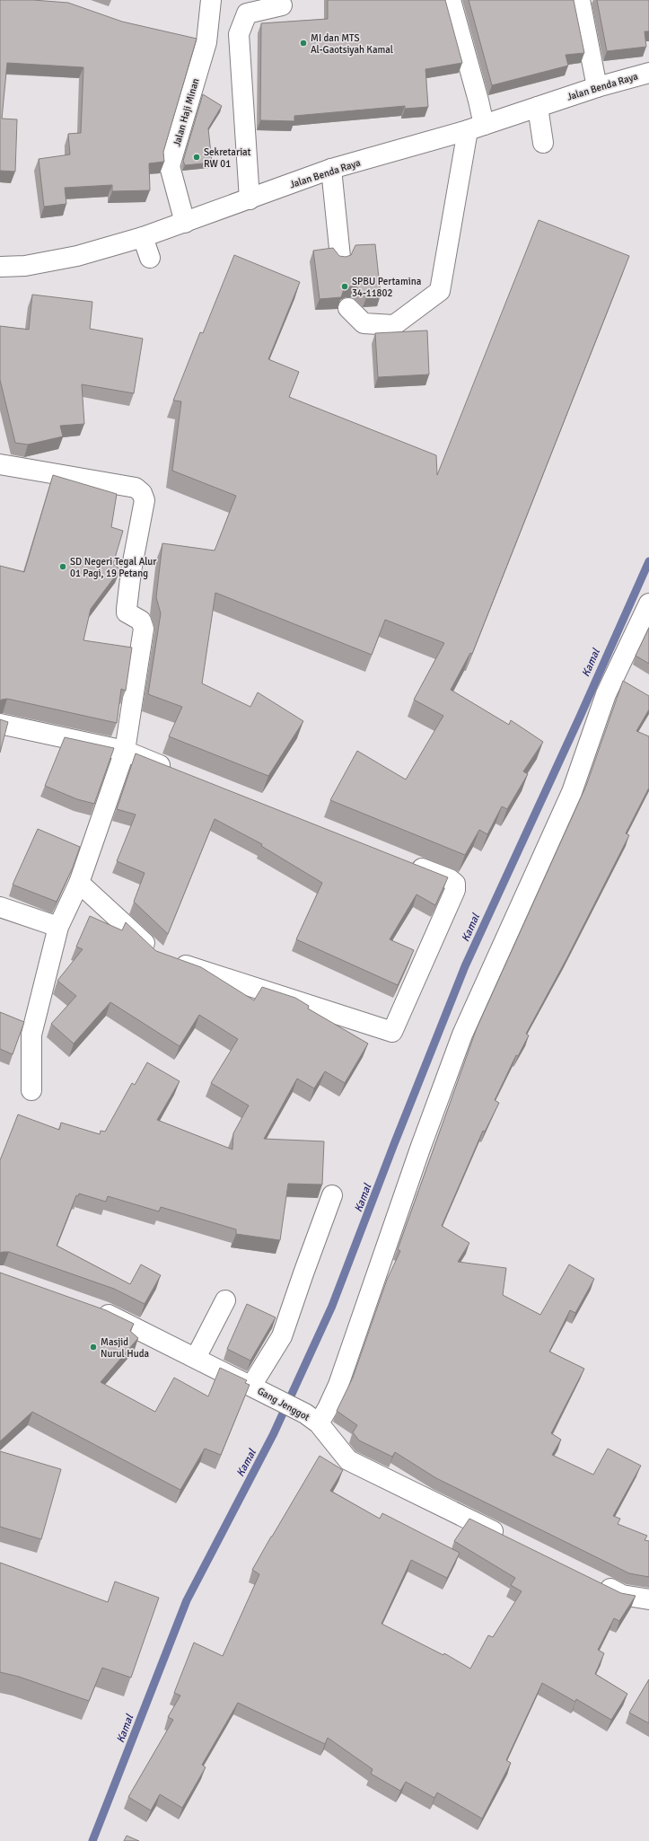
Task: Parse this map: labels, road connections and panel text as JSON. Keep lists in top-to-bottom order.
{
  "streets": {
    "street": ["Jalan Benda Raya", "Jalan Haji Minan", "Gang Jenggot"]
  },
  "crossings": [
    ["Jalan Benda Raya", "Jalan Haji Minan"]
  ],
  "water": ["Kamal"],
  "places": [
    "MI dan MTS Al-Gaotsiyah Kamal",
    "Sekretariat RW 01",
    "SPBU Pertamina 34-11802",
    "SD Negeri Tegal Alur 01 Pagi, 19 Petang",
    "Masjid Nurul Huda"
  ]
}
